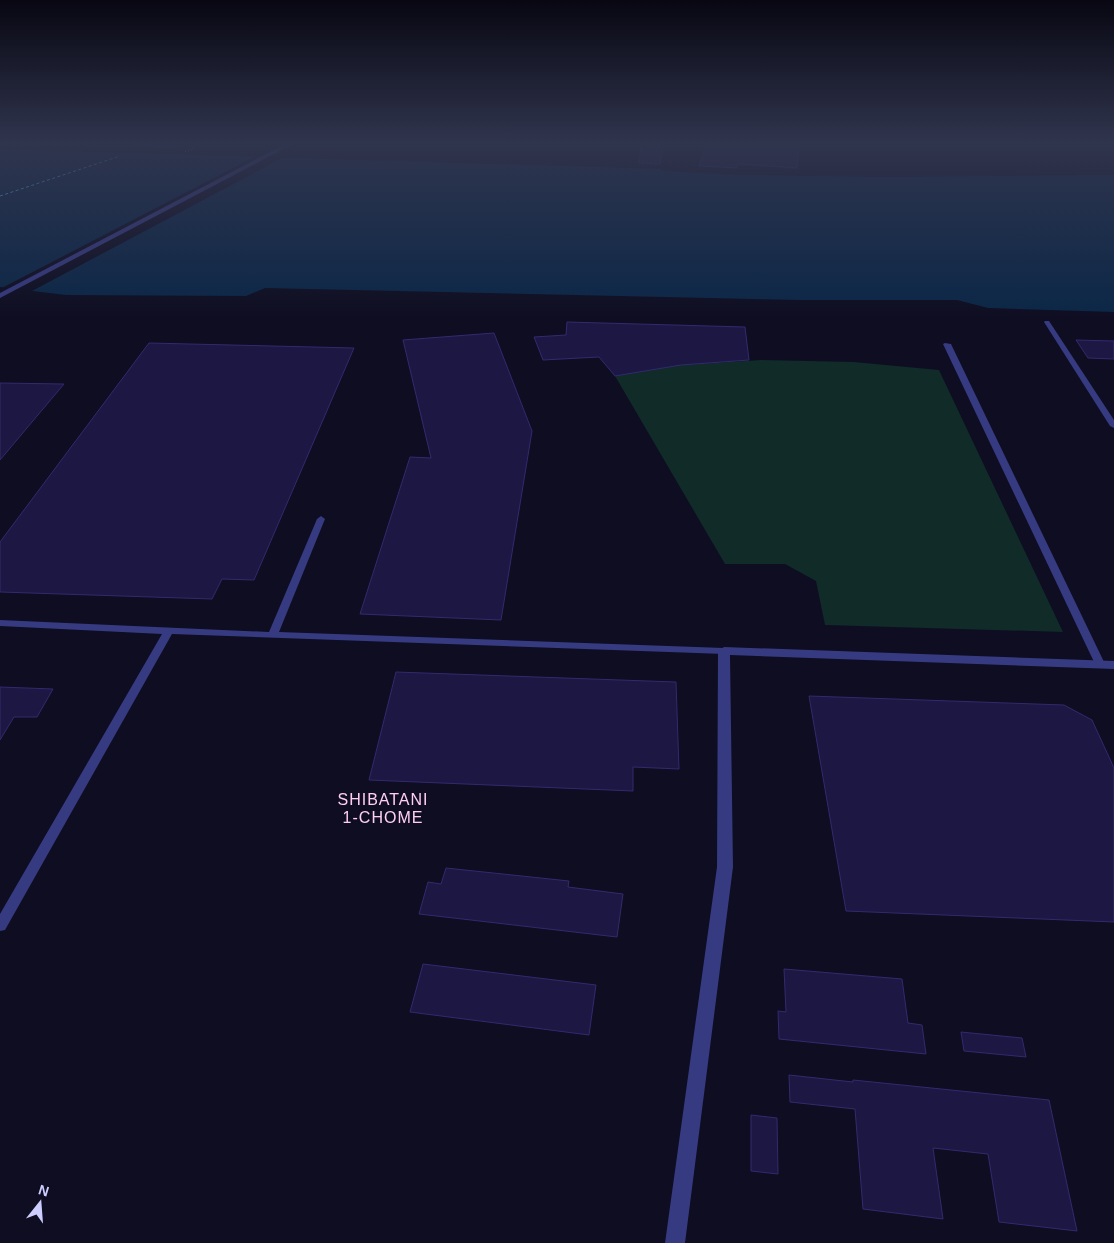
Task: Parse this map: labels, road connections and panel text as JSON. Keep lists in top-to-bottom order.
{
  "districts": ["SHIBATANI 1-CHOME"],
  "north": "top"
}
